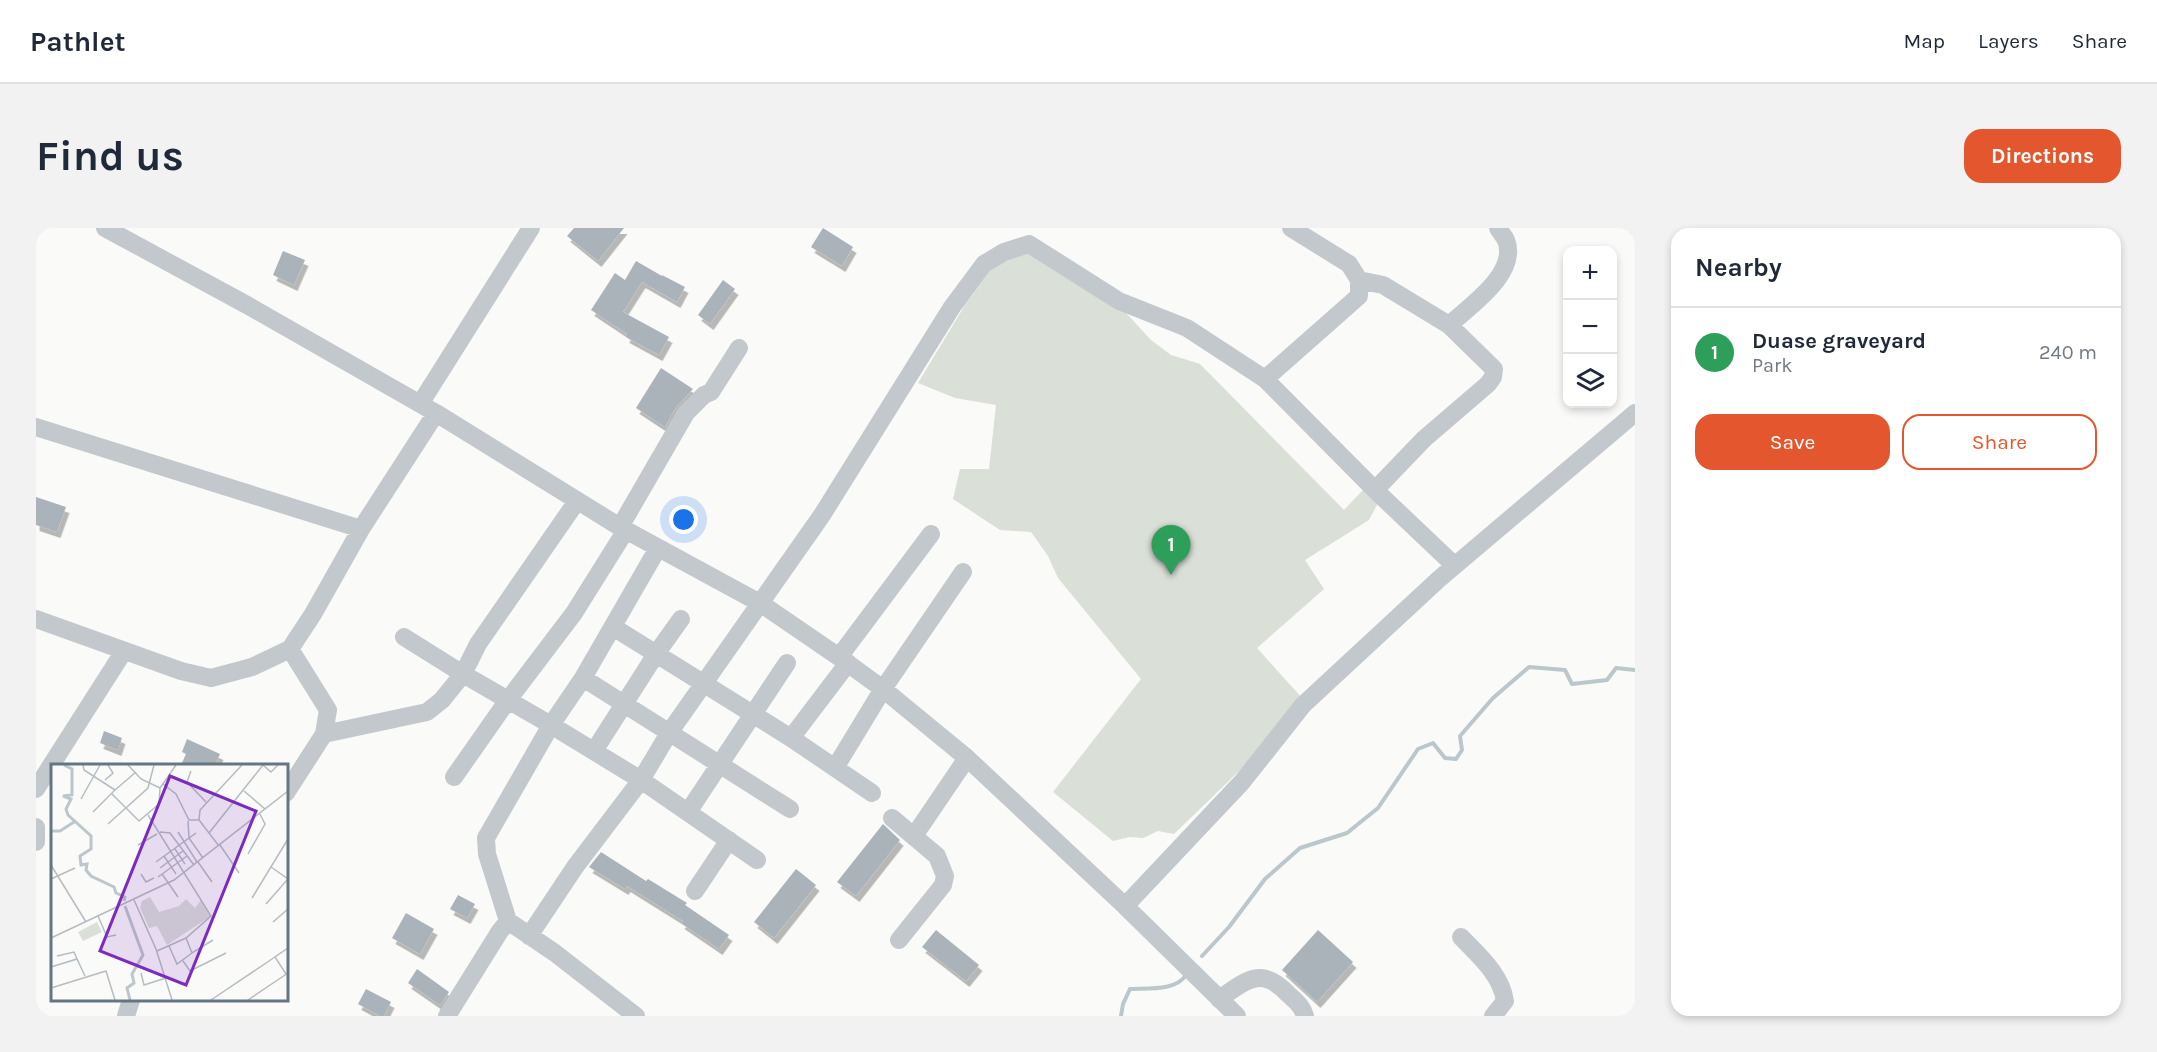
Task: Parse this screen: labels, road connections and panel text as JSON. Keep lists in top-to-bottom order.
{
  "page": {
    "header": "Pathlet",
    "nav": ["Map", "Layers", "Share"],
    "buttons": [
      "Directions",
      ["Save", "Share"]
    ],
    "title": "Find us",
    "heading": "Nearby",
    "map_buttons": ["+", "−"],
    "list": [
      {
        "mark": "1",
        "name": "Duase graveyard",
        "note": "Park",
        "value": "240 m"
      }
    ],
    "pins": "1"
  }
}
